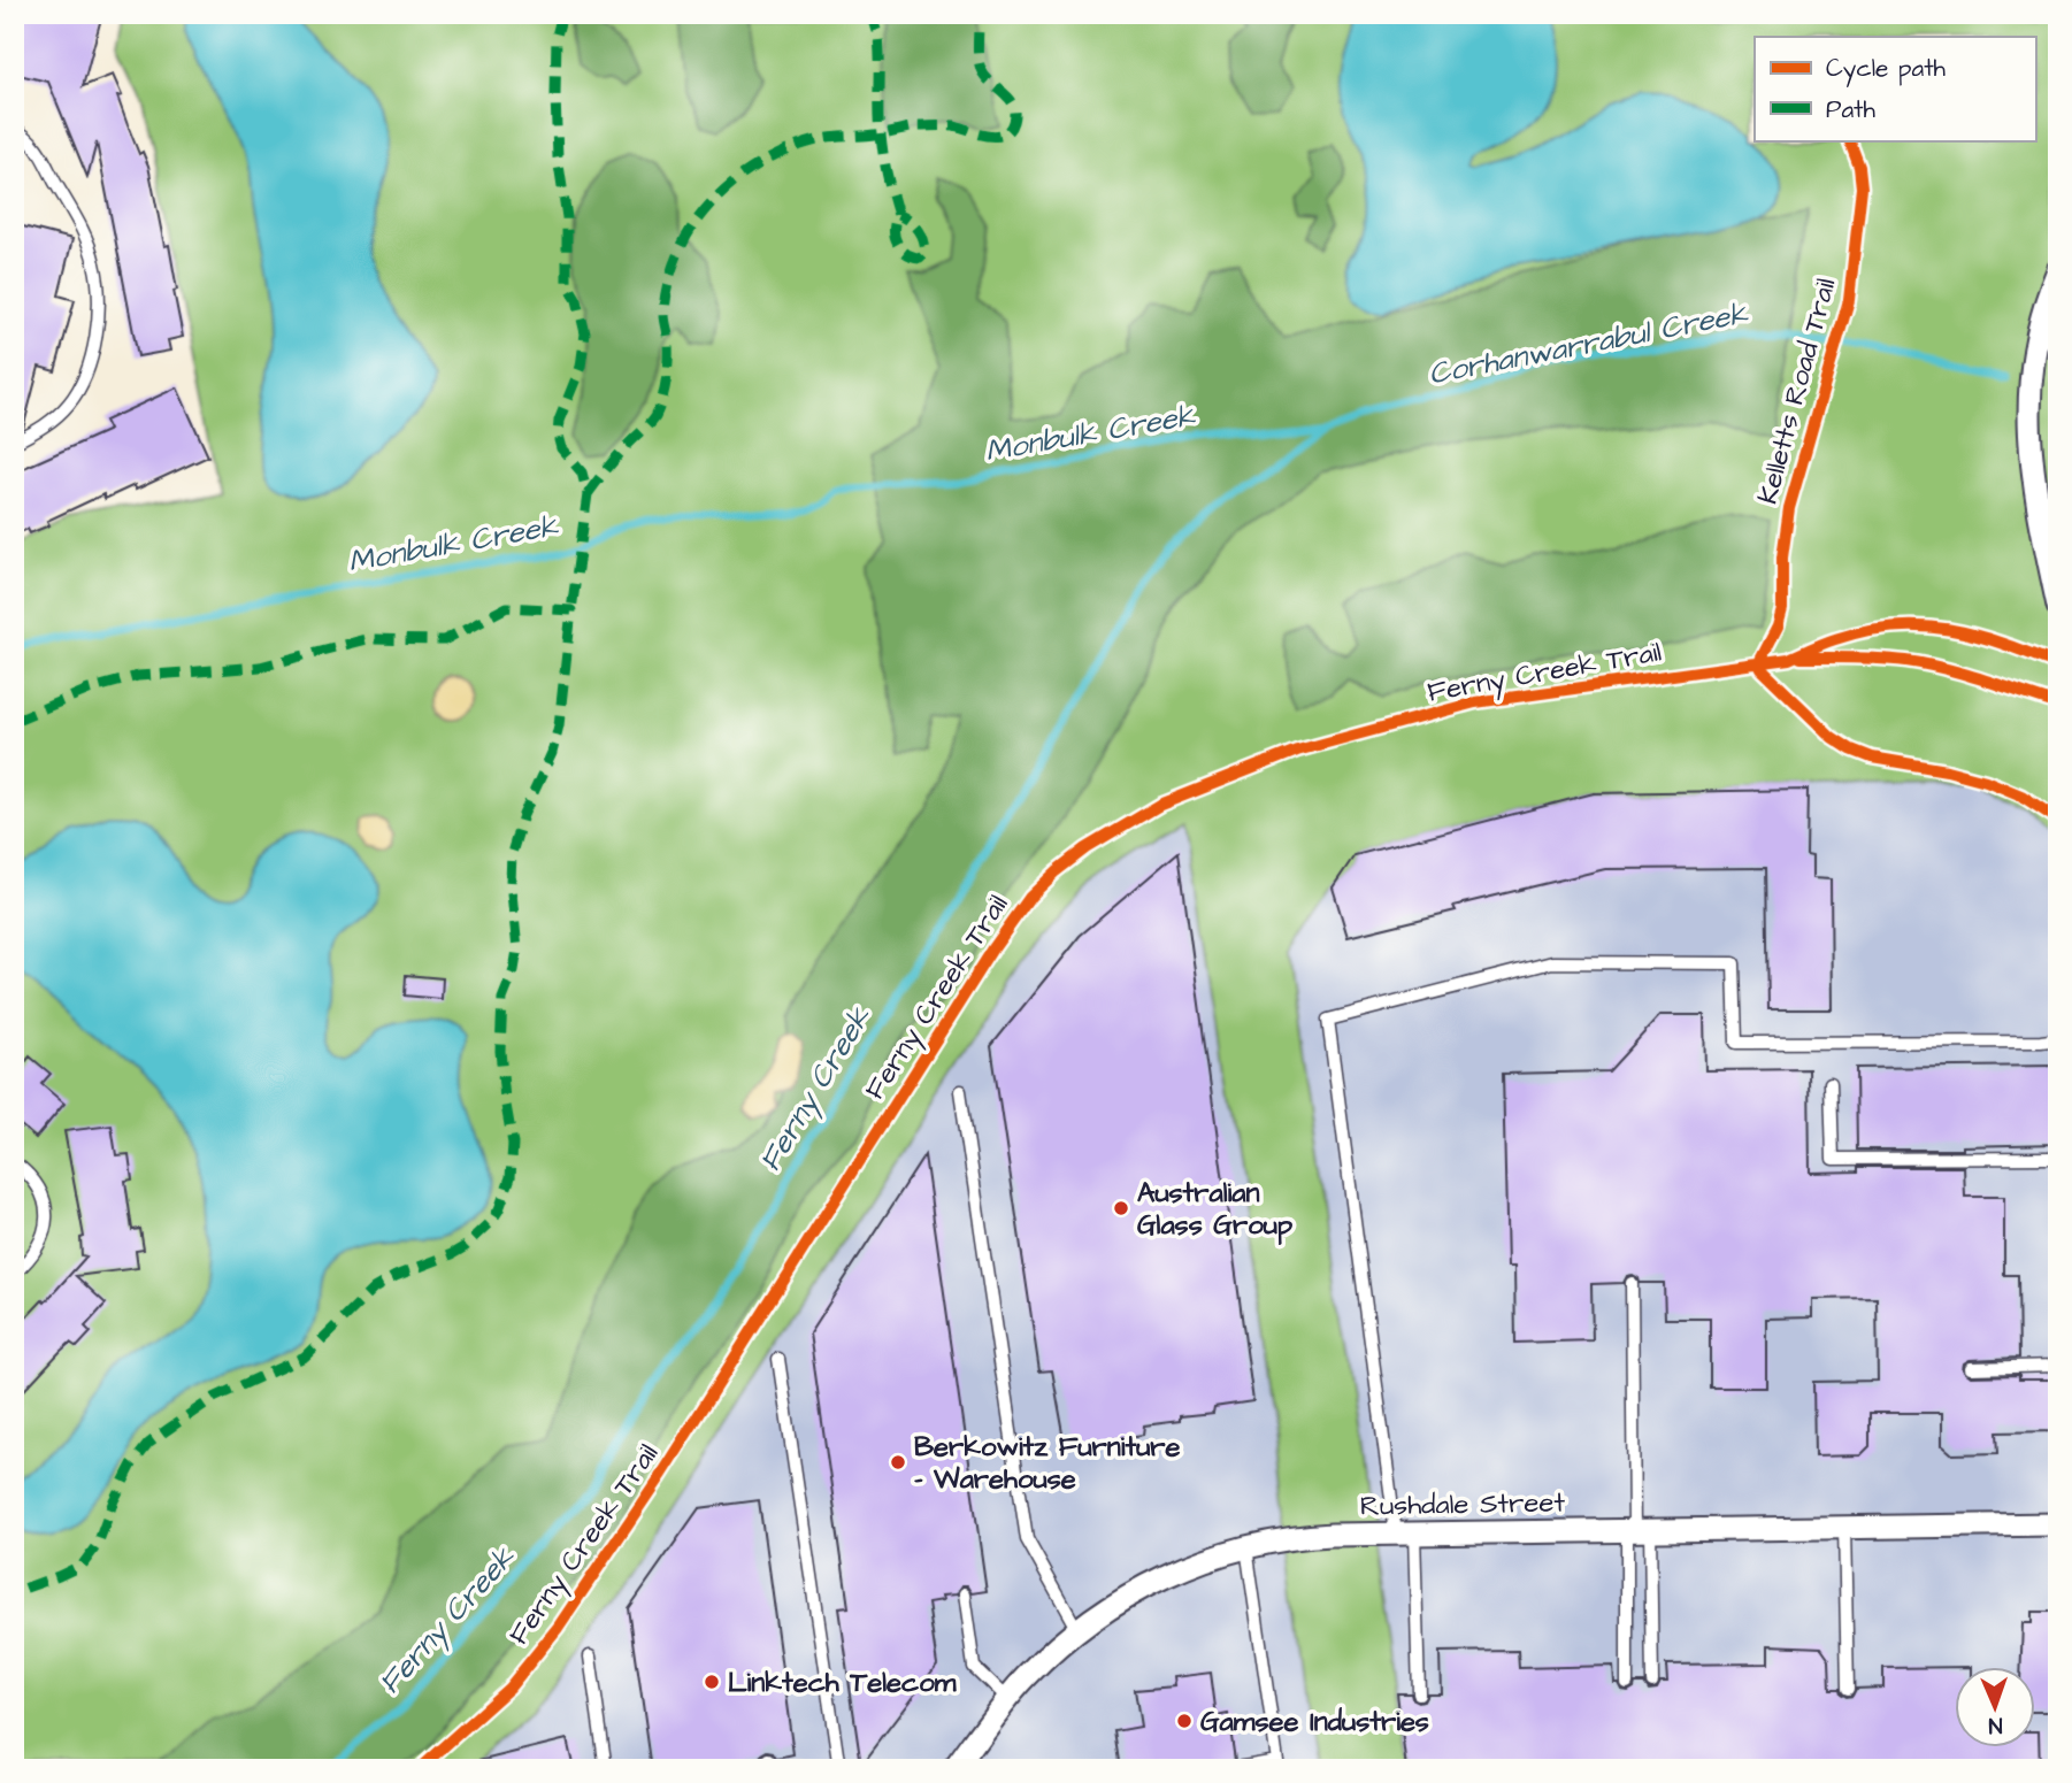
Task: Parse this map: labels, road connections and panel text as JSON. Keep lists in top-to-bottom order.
{
  "streets": {
    "street": ["Rushdale Street"],
    "cycle path": ["Kelletts Road Trail", "Ferny Creek Trail"]
  },
  "water": ["Corhanwarrabul Creek", "Monbulk Creek", "Ferny Creek"],
  "places": [
    "Australian Glass Group",
    "Berkowitz Furniture - Warehouse",
    "Linktech Telecom",
    "Gamsee Industries"
  ],
  "legend": ["Cycle path", "Path"],
  "north": "bottom"
}
